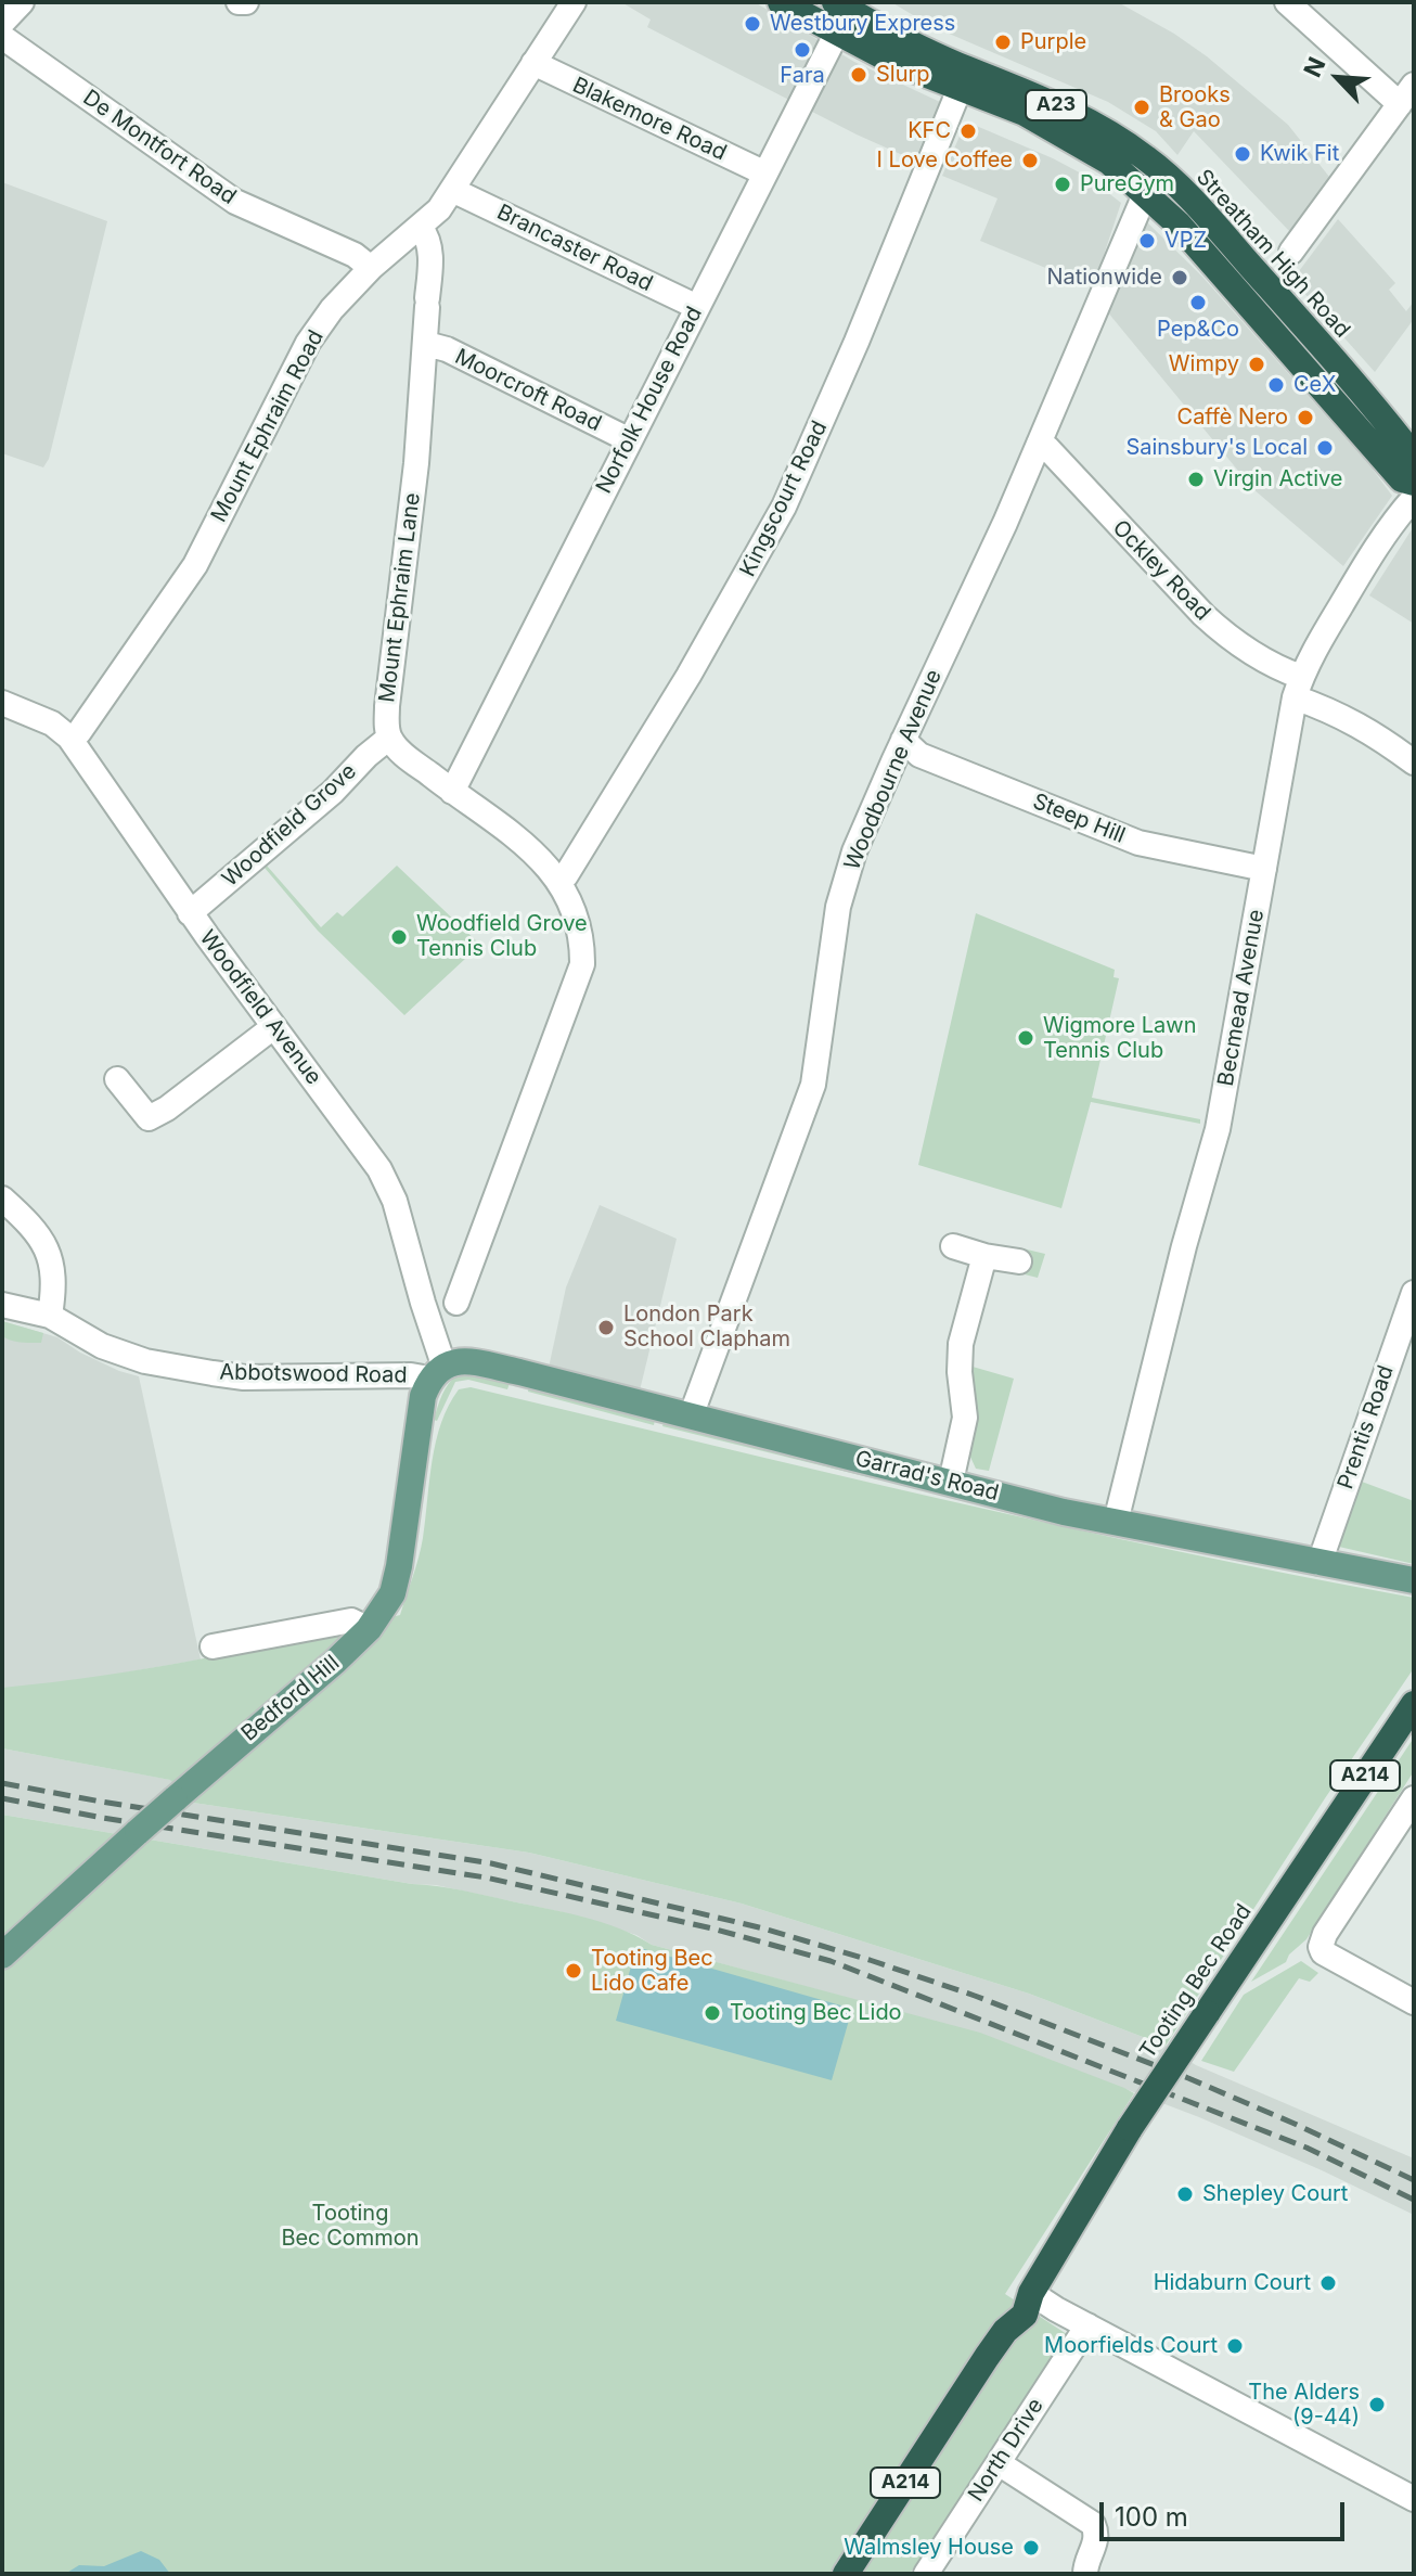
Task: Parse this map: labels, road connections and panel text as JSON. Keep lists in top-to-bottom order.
{
  "streets": {
    "highway": [
      "A23",
      "Streatham High Road",
      "A214",
      "Tooting Bec Road"
    ],
    "main road": ["Garrad's Road", "Bedford Hill"],
    "street": [
      "Blakemore Road",
      "De Montfort Road",
      "Brancaster Road",
      "Moorcroft Road",
      "Norfolk House Road",
      "Mount Ephraim Road",
      "Kingscourt Road",
      "Ockley Road",
      "Mount Ephraim Lane",
      "Woodbourne Avenue",
      "Steep Hill",
      "Woodfield Grove",
      "Becmead Avenue",
      "Woodfield Avenue",
      "Abbotswood Road",
      "Prentis Road",
      "North Drive"
    ]
  },
  "crossings": [
    ["Blakemore Road", "Norfolk House Road"],
    ["Blakemore Road", "Mount Ephraim Road"],
    ["De Montfort Road", "Mount Ephraim Road"],
    ["Brancaster Road", "Norfolk House Road"],
    ["Brancaster Road", "Mount Ephraim Road"],
    ["Streatham High Road", "Norfolk House Road"],
    ["Streatham High Road", "Kingscourt Road"],
    ["Streatham High Road", "Woodbourne Avenue"],
    ["Moorcroft Road", "Norfolk House Road"],
    ["Moorcroft Road", "Mount Ephraim Lane"],
    ["Mount Ephraim Road", "Mount Ephraim Lane"],
    ["Mount Ephraim Road", "Woodfield Avenue"],
    ["Ockley Road", "Woodbourne Avenue"],
    ["Ockley Road", "Becmead Avenue"],
    ["Mount Ephraim Lane", "Woodfield Grove"],
    ["Woodbourne Avenue", "Steep Hill"],
    ["Woodbourne Avenue", "Garrad's Road"],
    ["Steep Hill", "Becmead Avenue"],
    ["Woodfield Grove", "Woodfield Avenue"],
    ["Becmead Avenue", "Garrad's Road"],
    ["Woodfield Avenue", "Abbotswood Road"],
    ["Woodfield Avenue", "Garrad's Road"],
    ["Woodfield Avenue", "Bedford Hill"],
    ["Abbotswood Road", "Garrad's Road"],
    ["Abbotswood Road", "Bedford Hill"],
    ["Prentis Road", "Garrad's Road"],
    ["Garrad's Road", "Bedford Hill"]
  ],
  "parks": ["Tooting Bec Common"],
  "places": [
    "Westbury Express",
    "Purple",
    "Fara",
    "Slurp",
    "Brooks & Gao",
    "KFC",
    "Kwik Fit",
    "I Love Coffee",
    "PureGym",
    "VPZ",
    "Nationwide",
    "Pep&Co",
    "Wimpy",
    "CeX",
    "Caffè Nero",
    "Sainsbury's Local",
    "Virgin Active",
    "Woodfield Grove Tennis Club",
    "Wigmore Lawn Tennis Club",
    "London Park School Clapham",
    "Tooting Bec Lido Cafe",
    "Tooting Bec Lido",
    "Shepley Court",
    "Hidaburn Court",
    "Moorfields Court",
    "The Alders (9-44)",
    "Walmsley House"
  ],
  "scale_bar": "100 m",
  "north": "top left"
}
